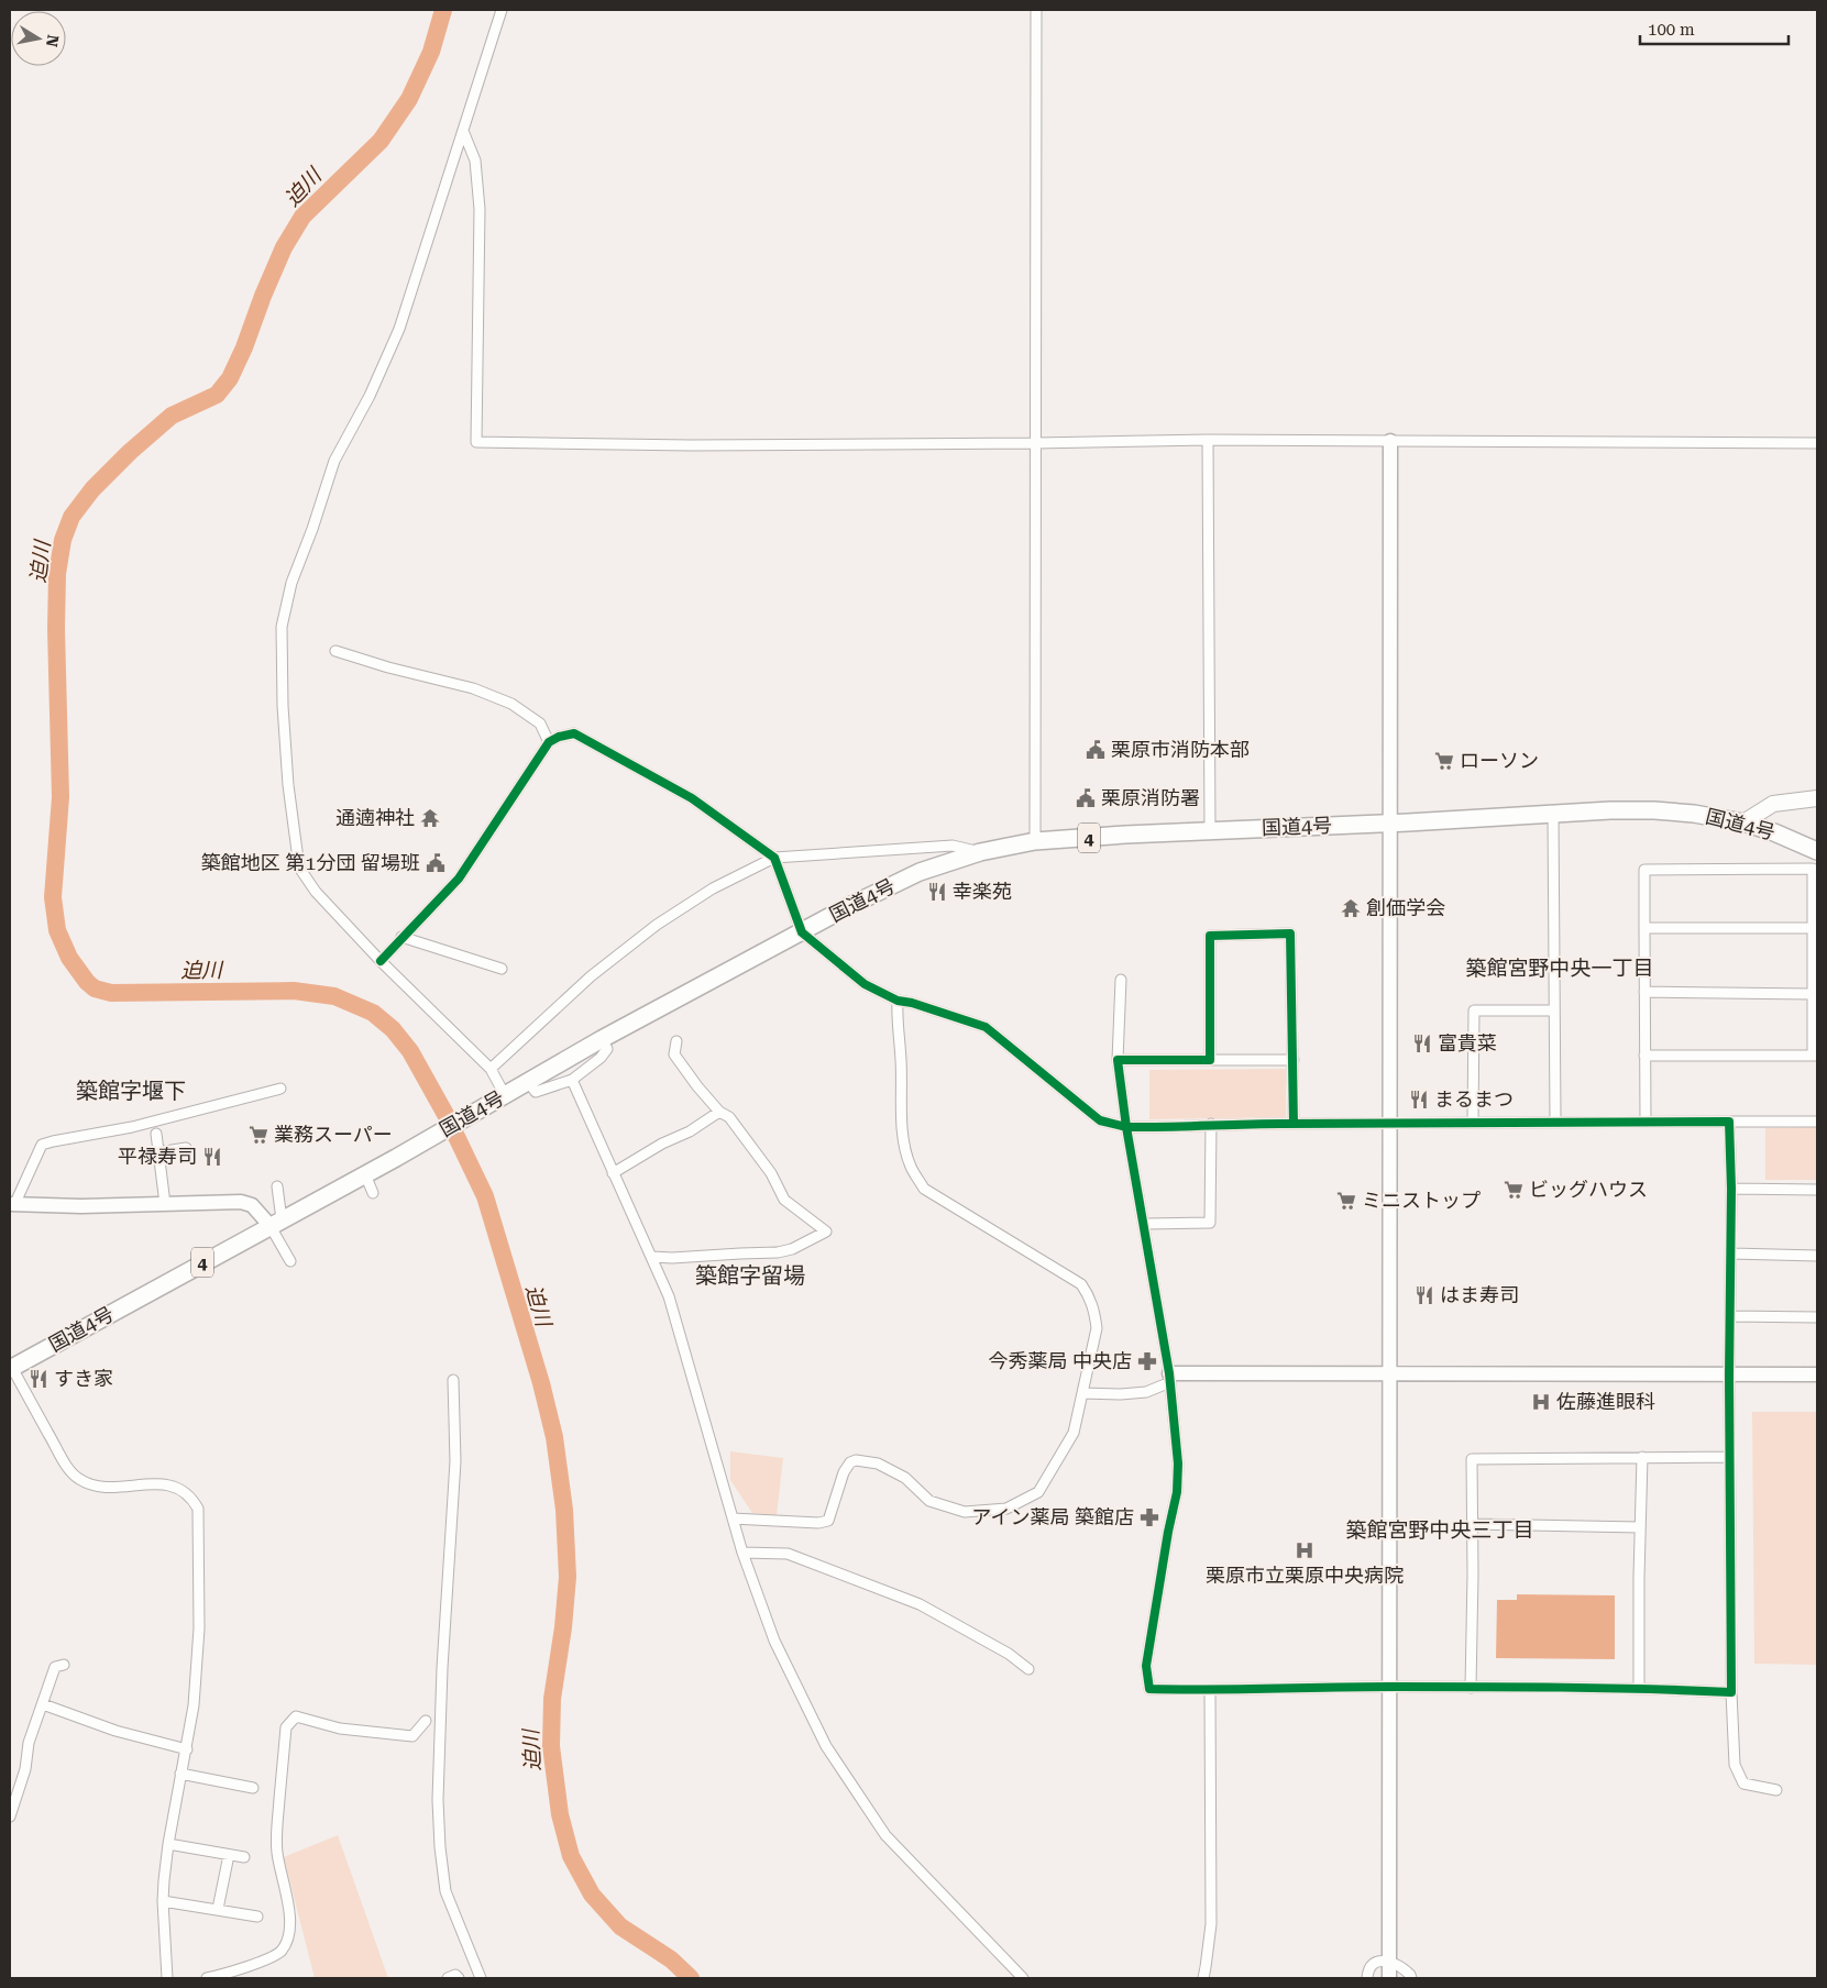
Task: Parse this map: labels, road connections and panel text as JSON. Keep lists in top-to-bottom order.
{
  "streets": {
    "highway": ["国道4号", "4"]
  },
  "districts": [
    "築館宮野中央一丁目",
    "築館字堰下",
    "築館字留場",
    "築館宮野中央三丁目"
  ],
  "water": ["迫川"],
  "places": {
    "public building": ["栗原市消防本部", "栗原消防署", "築館地区 第1分団 留場班"],
    "supermarket": [
      "ローソン",
      "業務スーパー",
      "ビッグハウス",
      "ミニストップ"
    ],
    "temple": ["通遖神社", "創価学会"],
    "restaurant": [
      "幸楽苑",
      "富貴菜",
      "まるまつ",
      "平禄寿司",
      "はま寿司",
      "すき家"
    ],
    "pharmacy": ["今秀薬局 中央店", "アイン薬局 築館店"],
    "hospital": ["佐藤進眼科", "栗原市立栗原中央病院"]
  },
  "scale_bar": "100 m",
  "north": "right"
}
